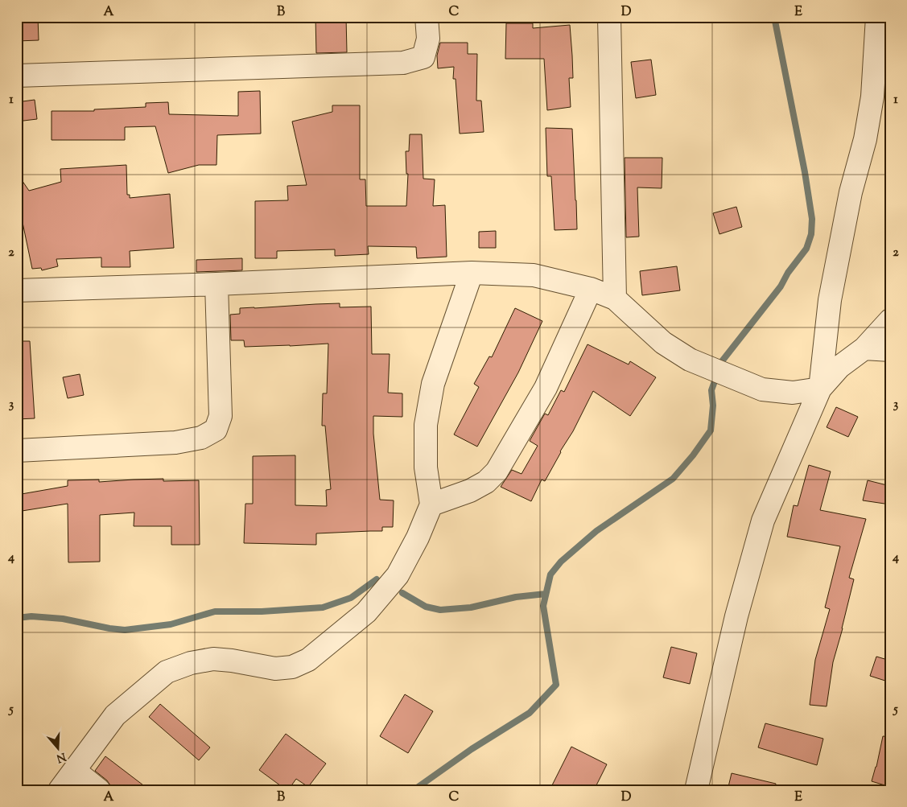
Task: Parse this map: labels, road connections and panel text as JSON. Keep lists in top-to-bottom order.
{
  "north": "bottom",
  "grid": {
    "columns": [
      "A",
      "B",
      "C",
      "D",
      "E"
    ],
    "rows": [
      "1",
      "2",
      "3",
      "4",
      "5"
    ]
  }
}
